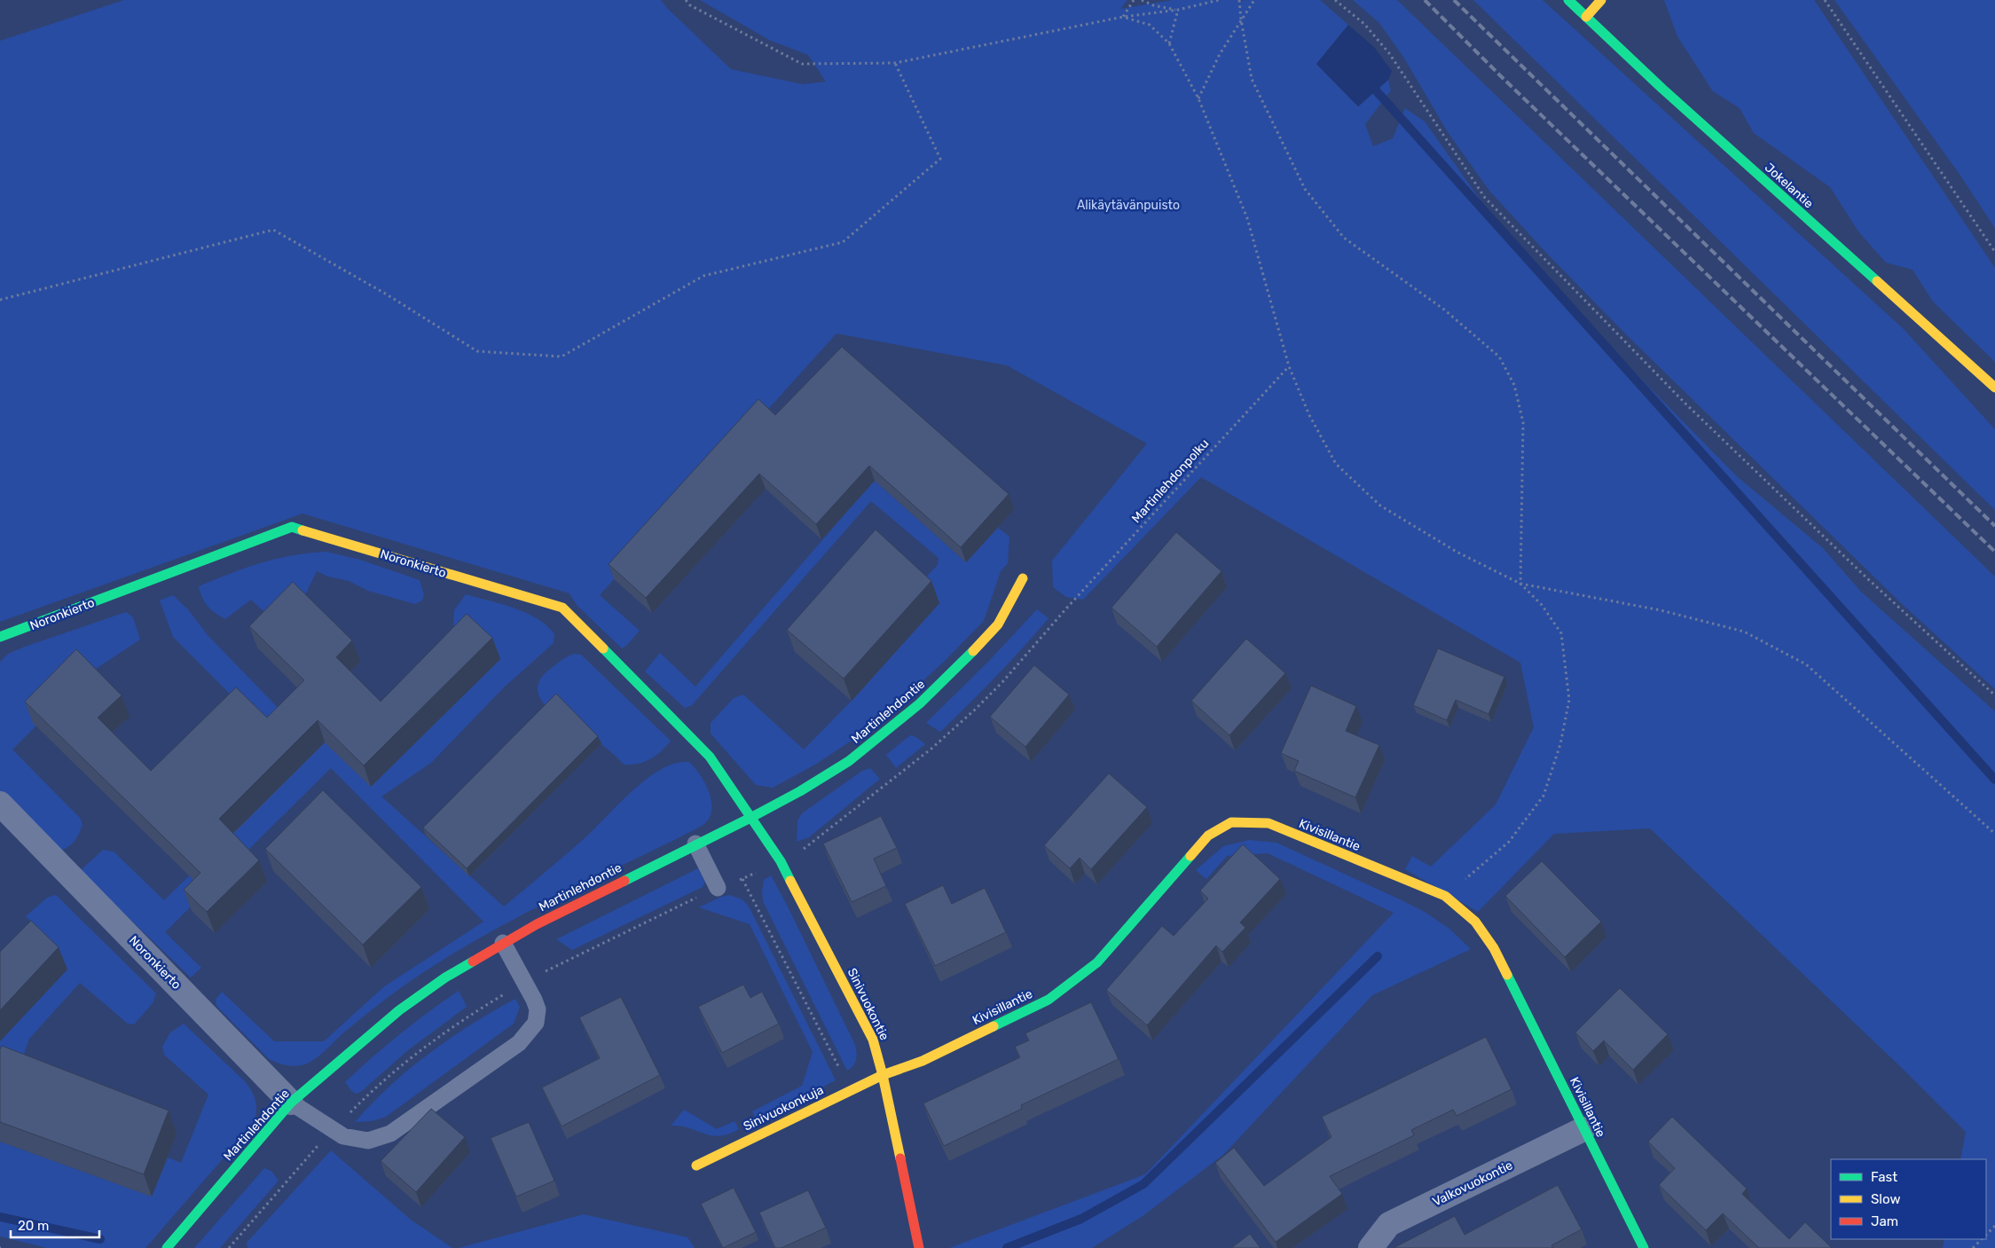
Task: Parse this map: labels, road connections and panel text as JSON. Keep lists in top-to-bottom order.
{
  "streets": {
    "main road": [
      "Jokelantie",
      "Noronkierto",
      "Martinlehdontie",
      "Kivisillantie",
      "Sinivuokontie",
      "Sinivuokonkuja"
    ],
    "street": ["Valkovuokontie"],
    "path": ["Martinlehdonpolku"]
  },
  "crossings": [
    ["Martinlehdonpolku", "Sinivuokontie"],
    ["Noronkierto", "Martinlehdontie"],
    ["Noronkierto", "Sinivuokontie"],
    ["Martinlehdontie", "Sinivuokontie"],
    ["Kivisillantie", "Sinivuokontie"],
    ["Kivisillantie", "Sinivuokonkuja"],
    ["Kivisillantie", "Valkovuokontie"],
    ["Sinivuokontie", "Sinivuokonkuja"]
  ],
  "parks": ["Alikäytävänpuisto"],
  "legend": ["Fast", "Slow", "Jam"],
  "scale_bar": "20 m"
}
